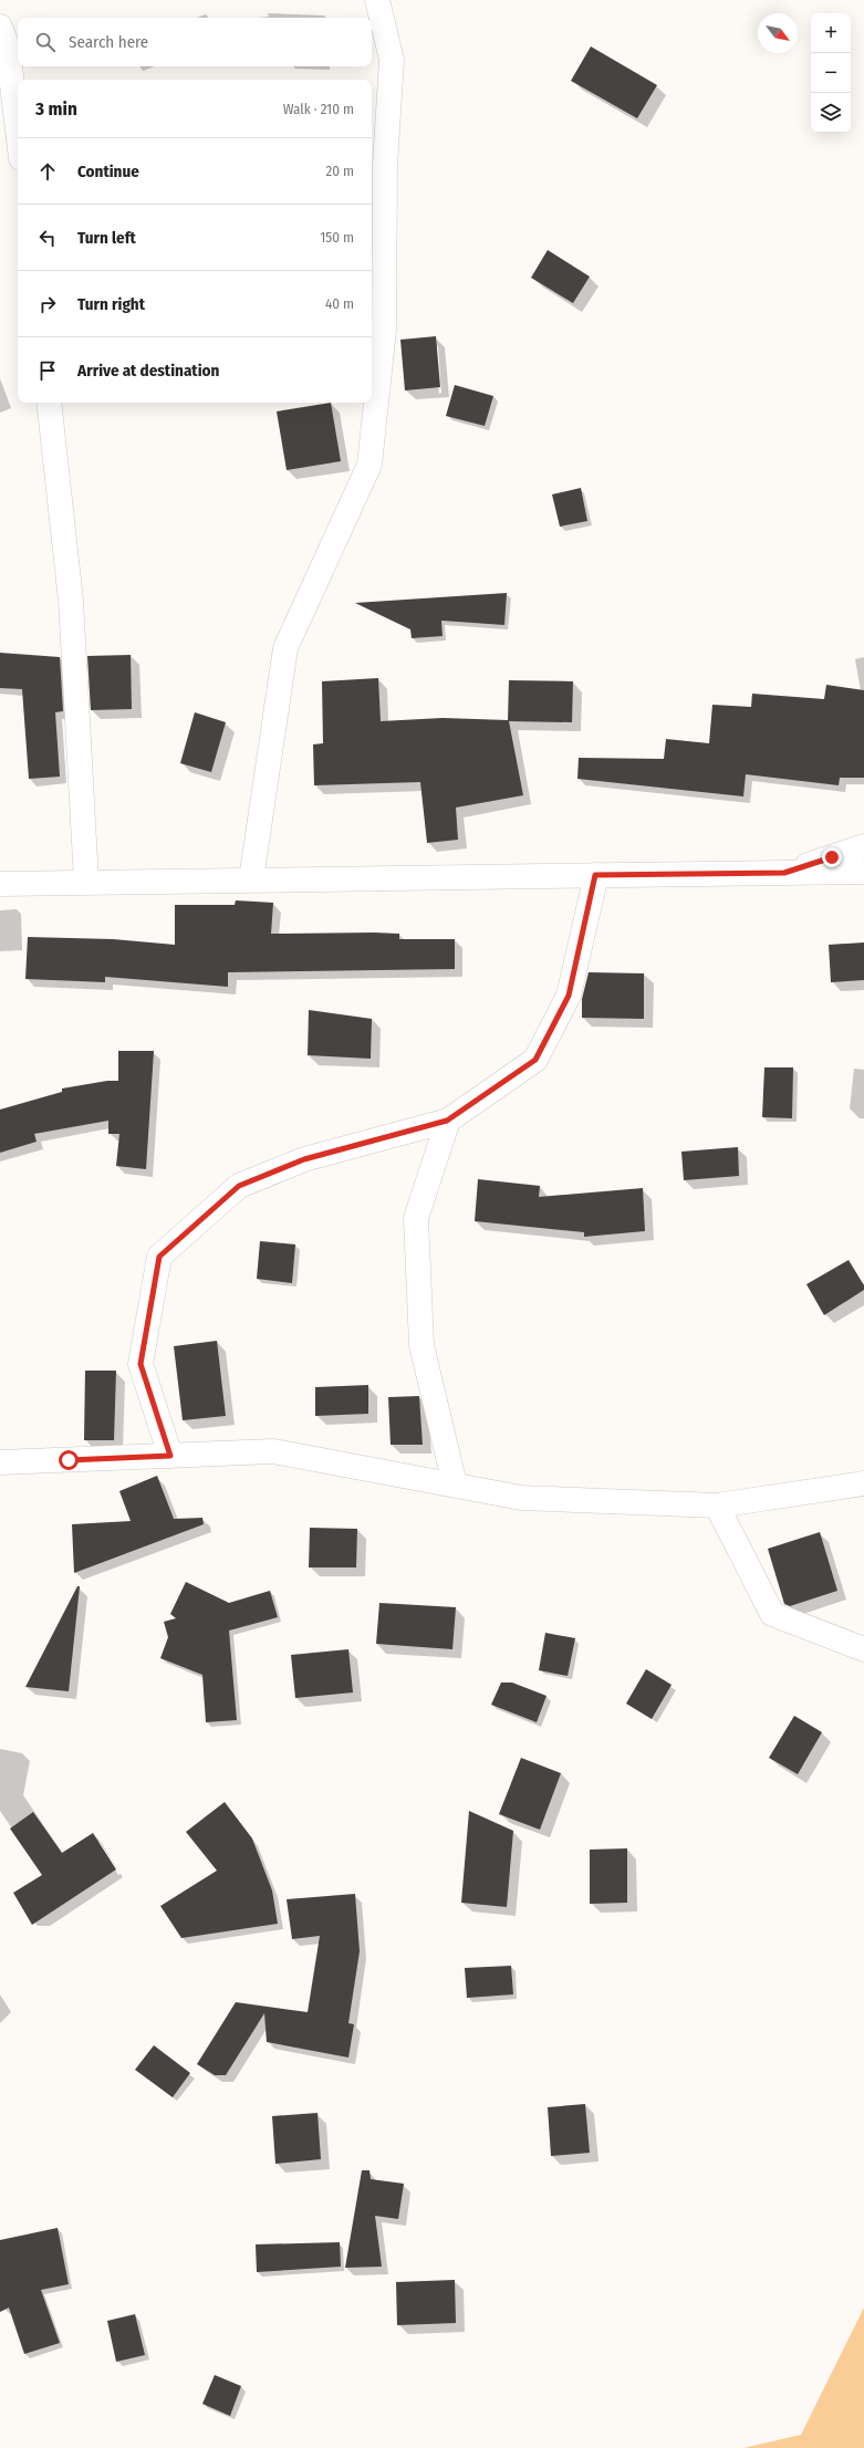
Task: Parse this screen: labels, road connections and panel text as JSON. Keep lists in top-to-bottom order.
{
  "north": "bottom right",
  "page": {
    "map_buttons": ["+", "−"],
    "search": "Search here",
    "heading": ["3 min", "Walk · 210 m"],
    "list": [
      ["Continue", "20 m"],
      ["Turn left", "150 m"],
      ["Turn right", "40 m"],
      "Arrive at destination"
    ]
  }
}
